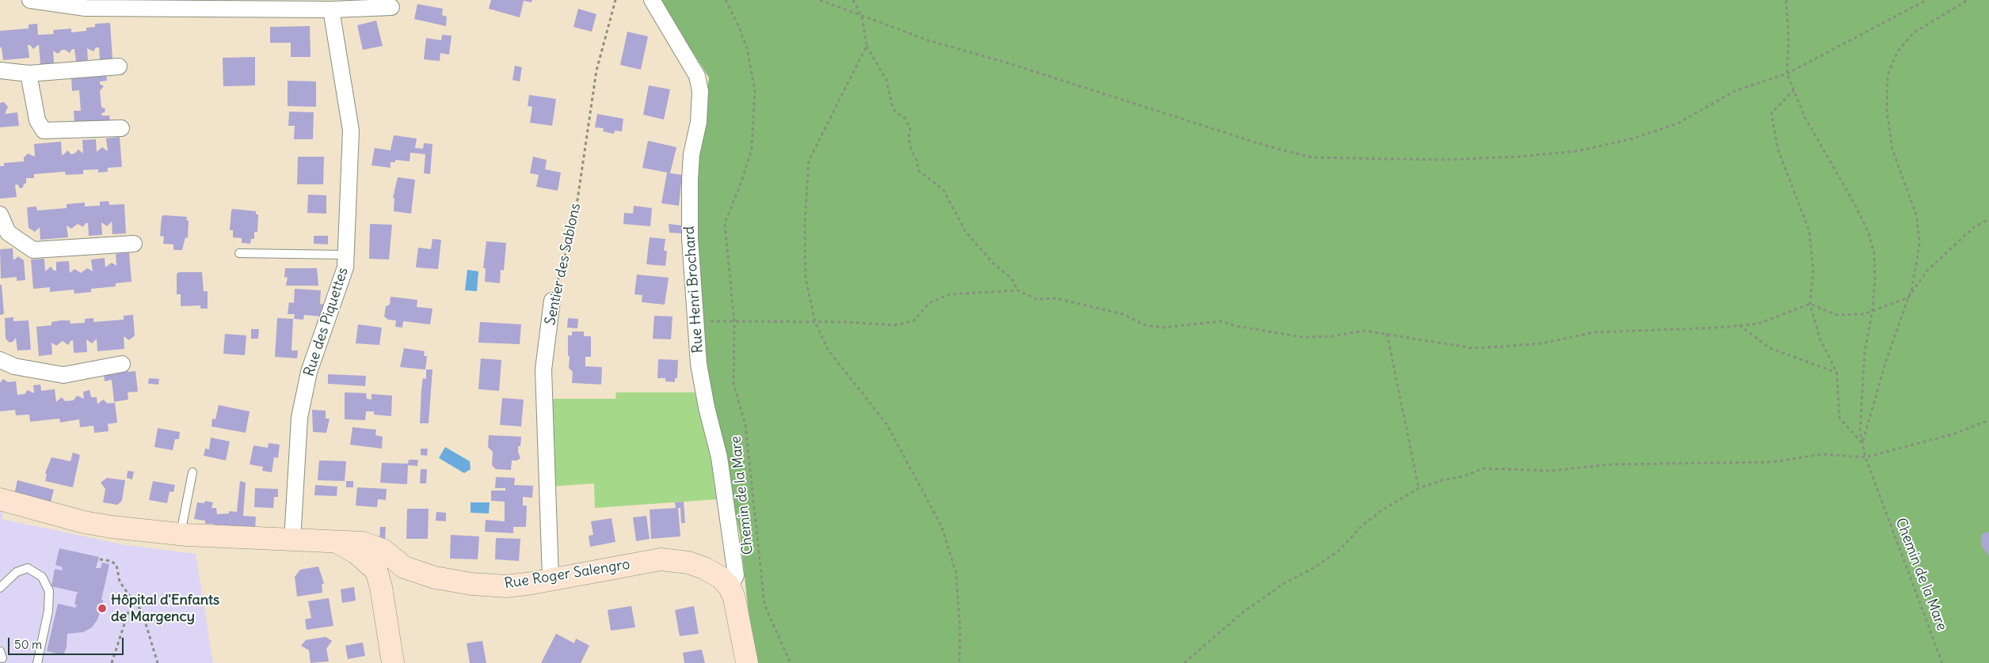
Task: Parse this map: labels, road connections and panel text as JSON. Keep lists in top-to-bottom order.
{
  "streets": {
    "main road": ["Rue Roger Salengro"],
    "street": ["Sentier des Sablons", "Rue Henri Brochard", "Rue des Piquettes"],
    "path": ["Chemin de la Mare"]
  },
  "crossings": [
    ["Sentier des Sablons", "Rue Roger Salengro"],
    ["Rue Henri Brochard", "Rue Roger Salengro"],
    ["Rue des Piquettes", "Rue Roger Salengro"]
  ],
  "places": ["Hôpital d'Enfants de Margency"],
  "scale_bar": "50 m"
}
